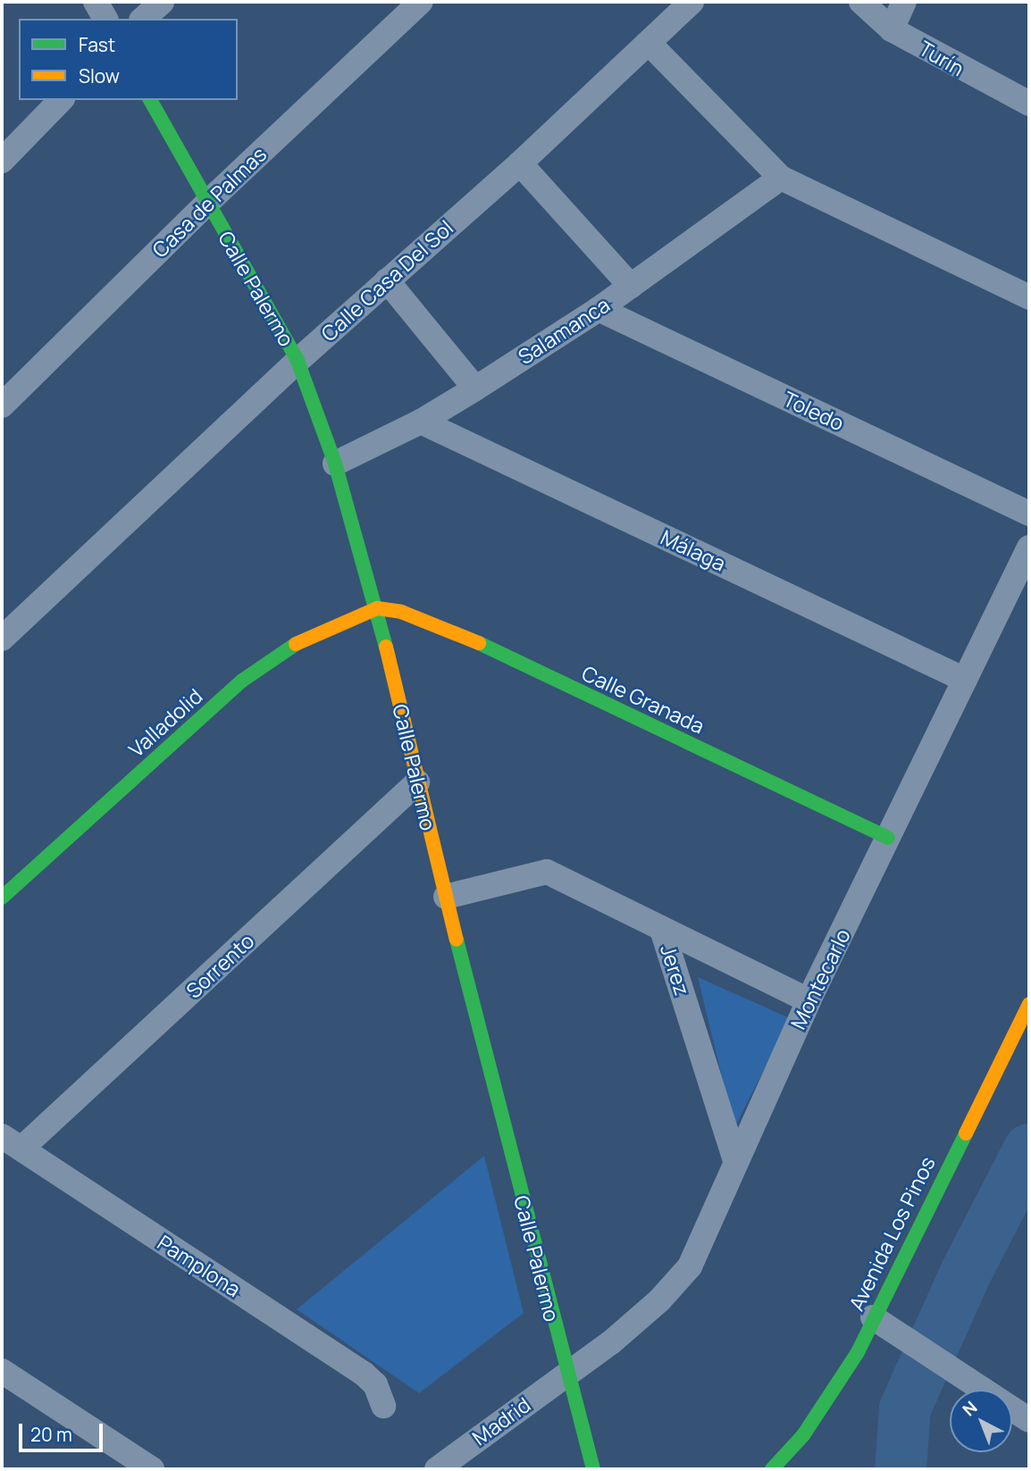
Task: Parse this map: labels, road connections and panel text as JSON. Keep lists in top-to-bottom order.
{
  "streets": {
    "street": [
      "Turín",
      "Casa de Palmas",
      "Calle Casa Del Sol",
      "Calle Palermo",
      "Salamanca",
      "Toledo",
      "Málaga",
      "Calle Granada",
      "Valladolid",
      "Sorrento",
      "Jerez",
      "Montecarlo",
      "Avenida Los Pinos",
      "Pamplona",
      "Madrid"
    ]
  },
  "crossings": [
    ["Casa de Palmas", "Calle Palermo"],
    ["Calle Casa Del Sol", "Calle Palermo"],
    ["Calle Palermo", "Salamanca"],
    ["Calle Palermo", "Calle Granada"],
    ["Calle Palermo", "Valladolid"],
    ["Calle Palermo", "Sorrento"],
    ["Calle Palermo", "Montecarlo"],
    ["Calle Palermo", "Madrid"],
    ["Salamanca", "Toledo"],
    ["Salamanca", "Málaga"],
    ["Málaga", "Montecarlo"],
    ["Calle Granada", "Valladolid"],
    ["Calle Granada", "Montecarlo"],
    ["Sorrento", "Pamplona"],
    ["Jerez", "Montecarlo"],
    ["Montecarlo", "Madrid"]
  ],
  "legend": ["Fast", "Slow"],
  "scale_bar": "20 m",
  "north": "top left"
}
